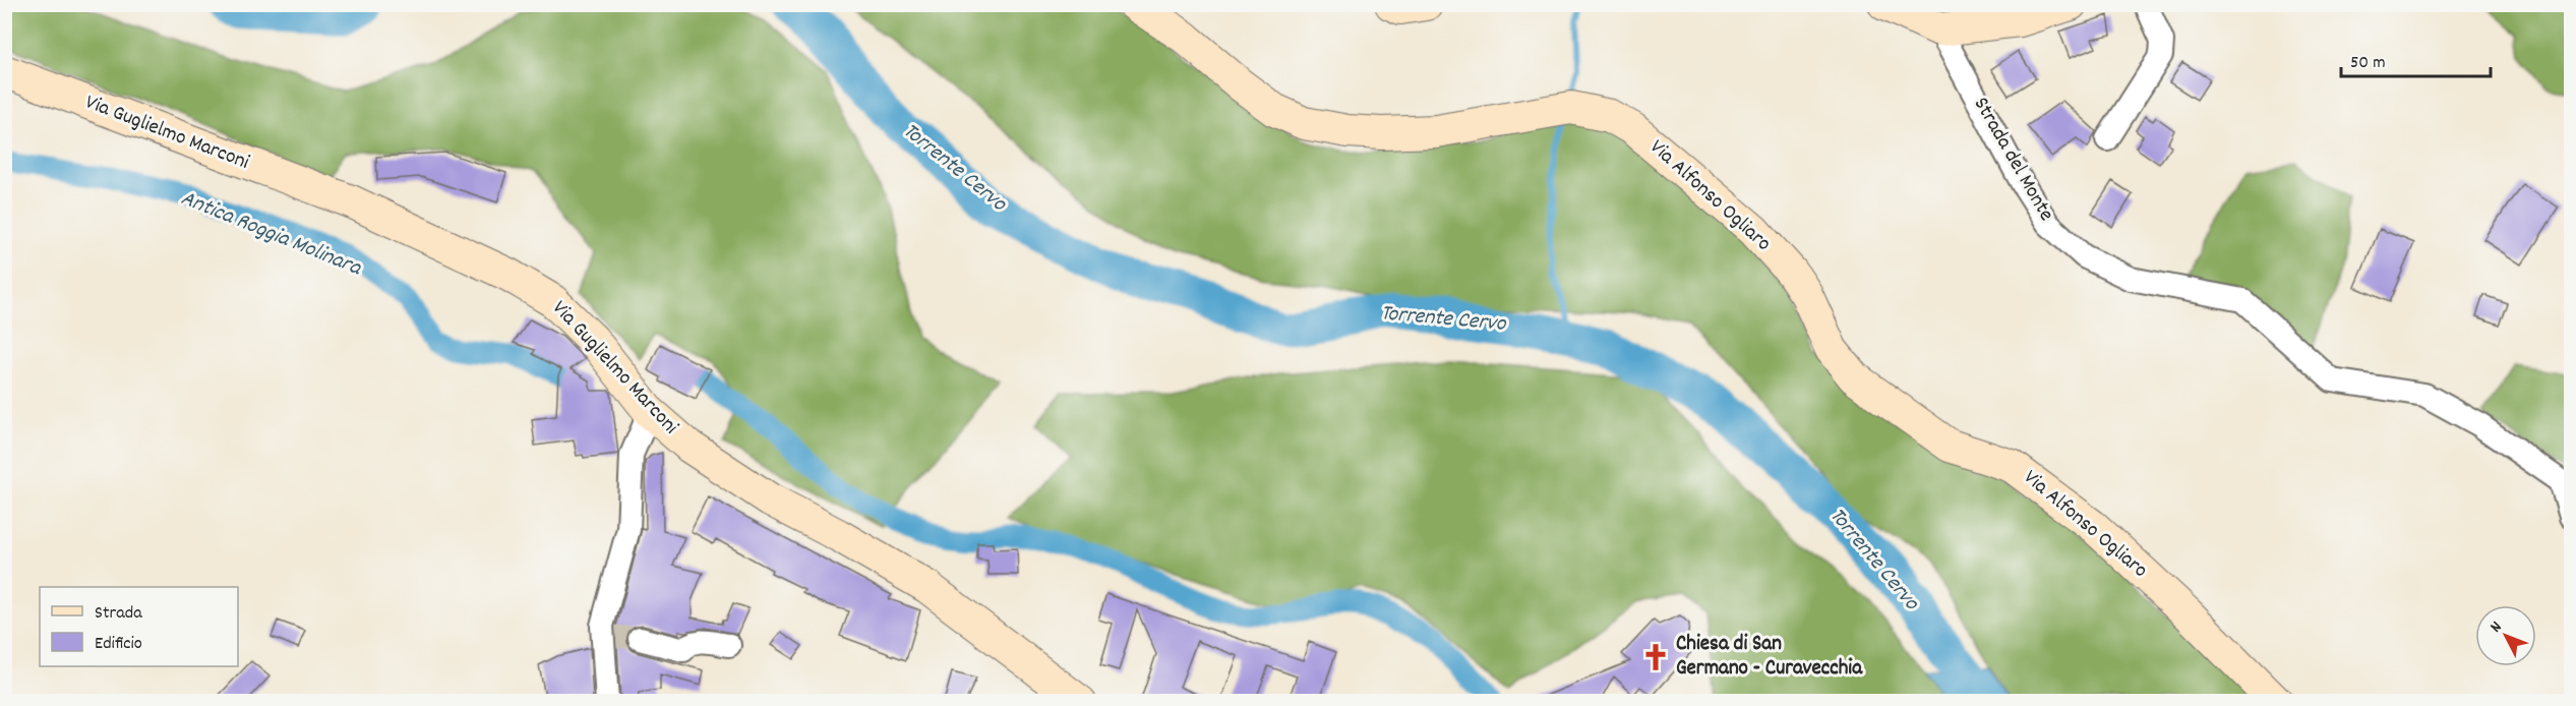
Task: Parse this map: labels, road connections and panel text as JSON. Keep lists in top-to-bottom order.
{
  "streets": {
    "street": ["Via Guglielmo Marconi", "Strada del Monte", "Via Alfonso Ogliaro"]
  },
  "water": ["Torrente Cervo", "Antica Roggia Molinara"],
  "places": {
    "church": ["Chiesa di San Germano - Curavecchia"]
  },
  "legend": ["Strada", "Edificio"],
  "scale_bar": "50 m",
  "north": "top left"
}
